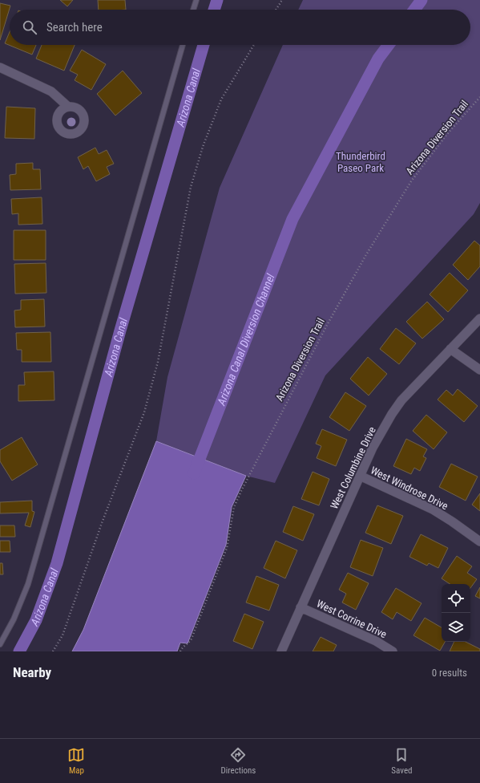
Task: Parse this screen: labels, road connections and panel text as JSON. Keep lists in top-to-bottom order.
{
  "streets": {
    "street": ["West Columbine Drive", "West Windrose Drive", "West Corrine Drive"],
    "path": ["Arizona Diversion Trail"]
  },
  "crossings": [
    ["West Columbine Drive", "West Windrose Drive"],
    ["West Columbine Drive", "West Corrine Drive"]
  ],
  "water": ["Arizona Canal", "Arizona Canal Diversion Channel"],
  "parks": ["Thunderbird Paseo Park"],
  "page": {
    "search": "Search here",
    "heading": ["Nearby", "0 results"],
    "nav": ["Map", "Directions", "Saved"]
  }
}
